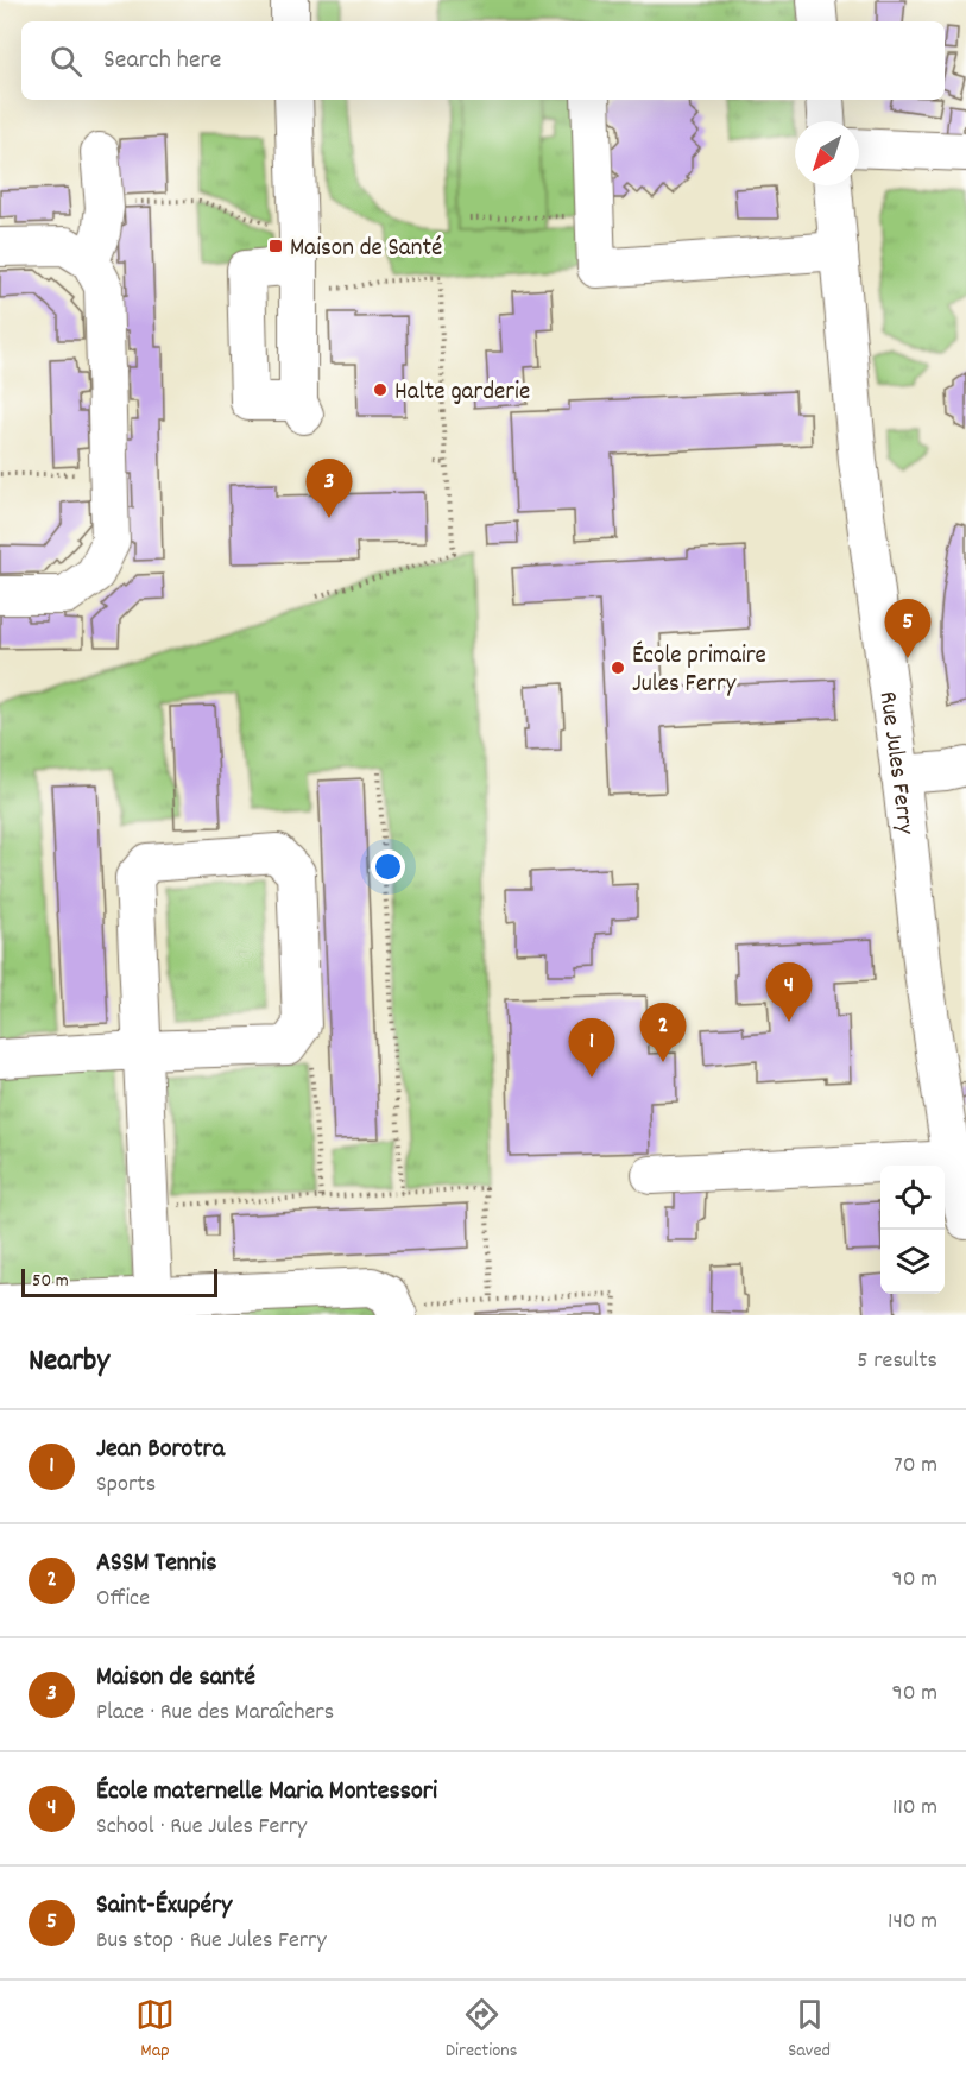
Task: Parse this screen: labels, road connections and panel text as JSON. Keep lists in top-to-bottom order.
{
  "streets": {
    "street": ["Rue Jules Ferry"]
  },
  "places": {
    "transit": ["Maison de Santé"],
    "other": ["Halte garderie", "École primaire Jules Ferry"]
  },
  "scale_bar": "50 m",
  "north": "bottom left",
  "page": {
    "search": "Search here",
    "pins": [
      "3",
      "5",
      "4",
      "2",
      "1"
    ],
    "scale": "50 m",
    "heading": ["Nearby", "5 results"],
    "list": [
      {
        "mark": "1",
        "name": "Jean Borotra",
        "note": "Sports",
        "value": "70 m"
      },
      {
        "mark": "2",
        "name": "ASSM Tennis",
        "note": "Office",
        "value": "90 m"
      },
      {
        "mark": "3",
        "name": "Maison de santé",
        "note": "Place · Rue des Maraîchers",
        "value": "90 m"
      },
      {
        "mark": "4",
        "name": "École maternelle Maria Montessori",
        "note": "School · Rue Jules Ferry",
        "value": "110 m"
      },
      {
        "mark": "5",
        "name": "Saint-Éxupéry",
        "note": "Bus stop · Rue Jules Ferry",
        "value": "140 m"
      }
    ],
    "nav": ["Map", "Directions", "Saved"]
  }
}
